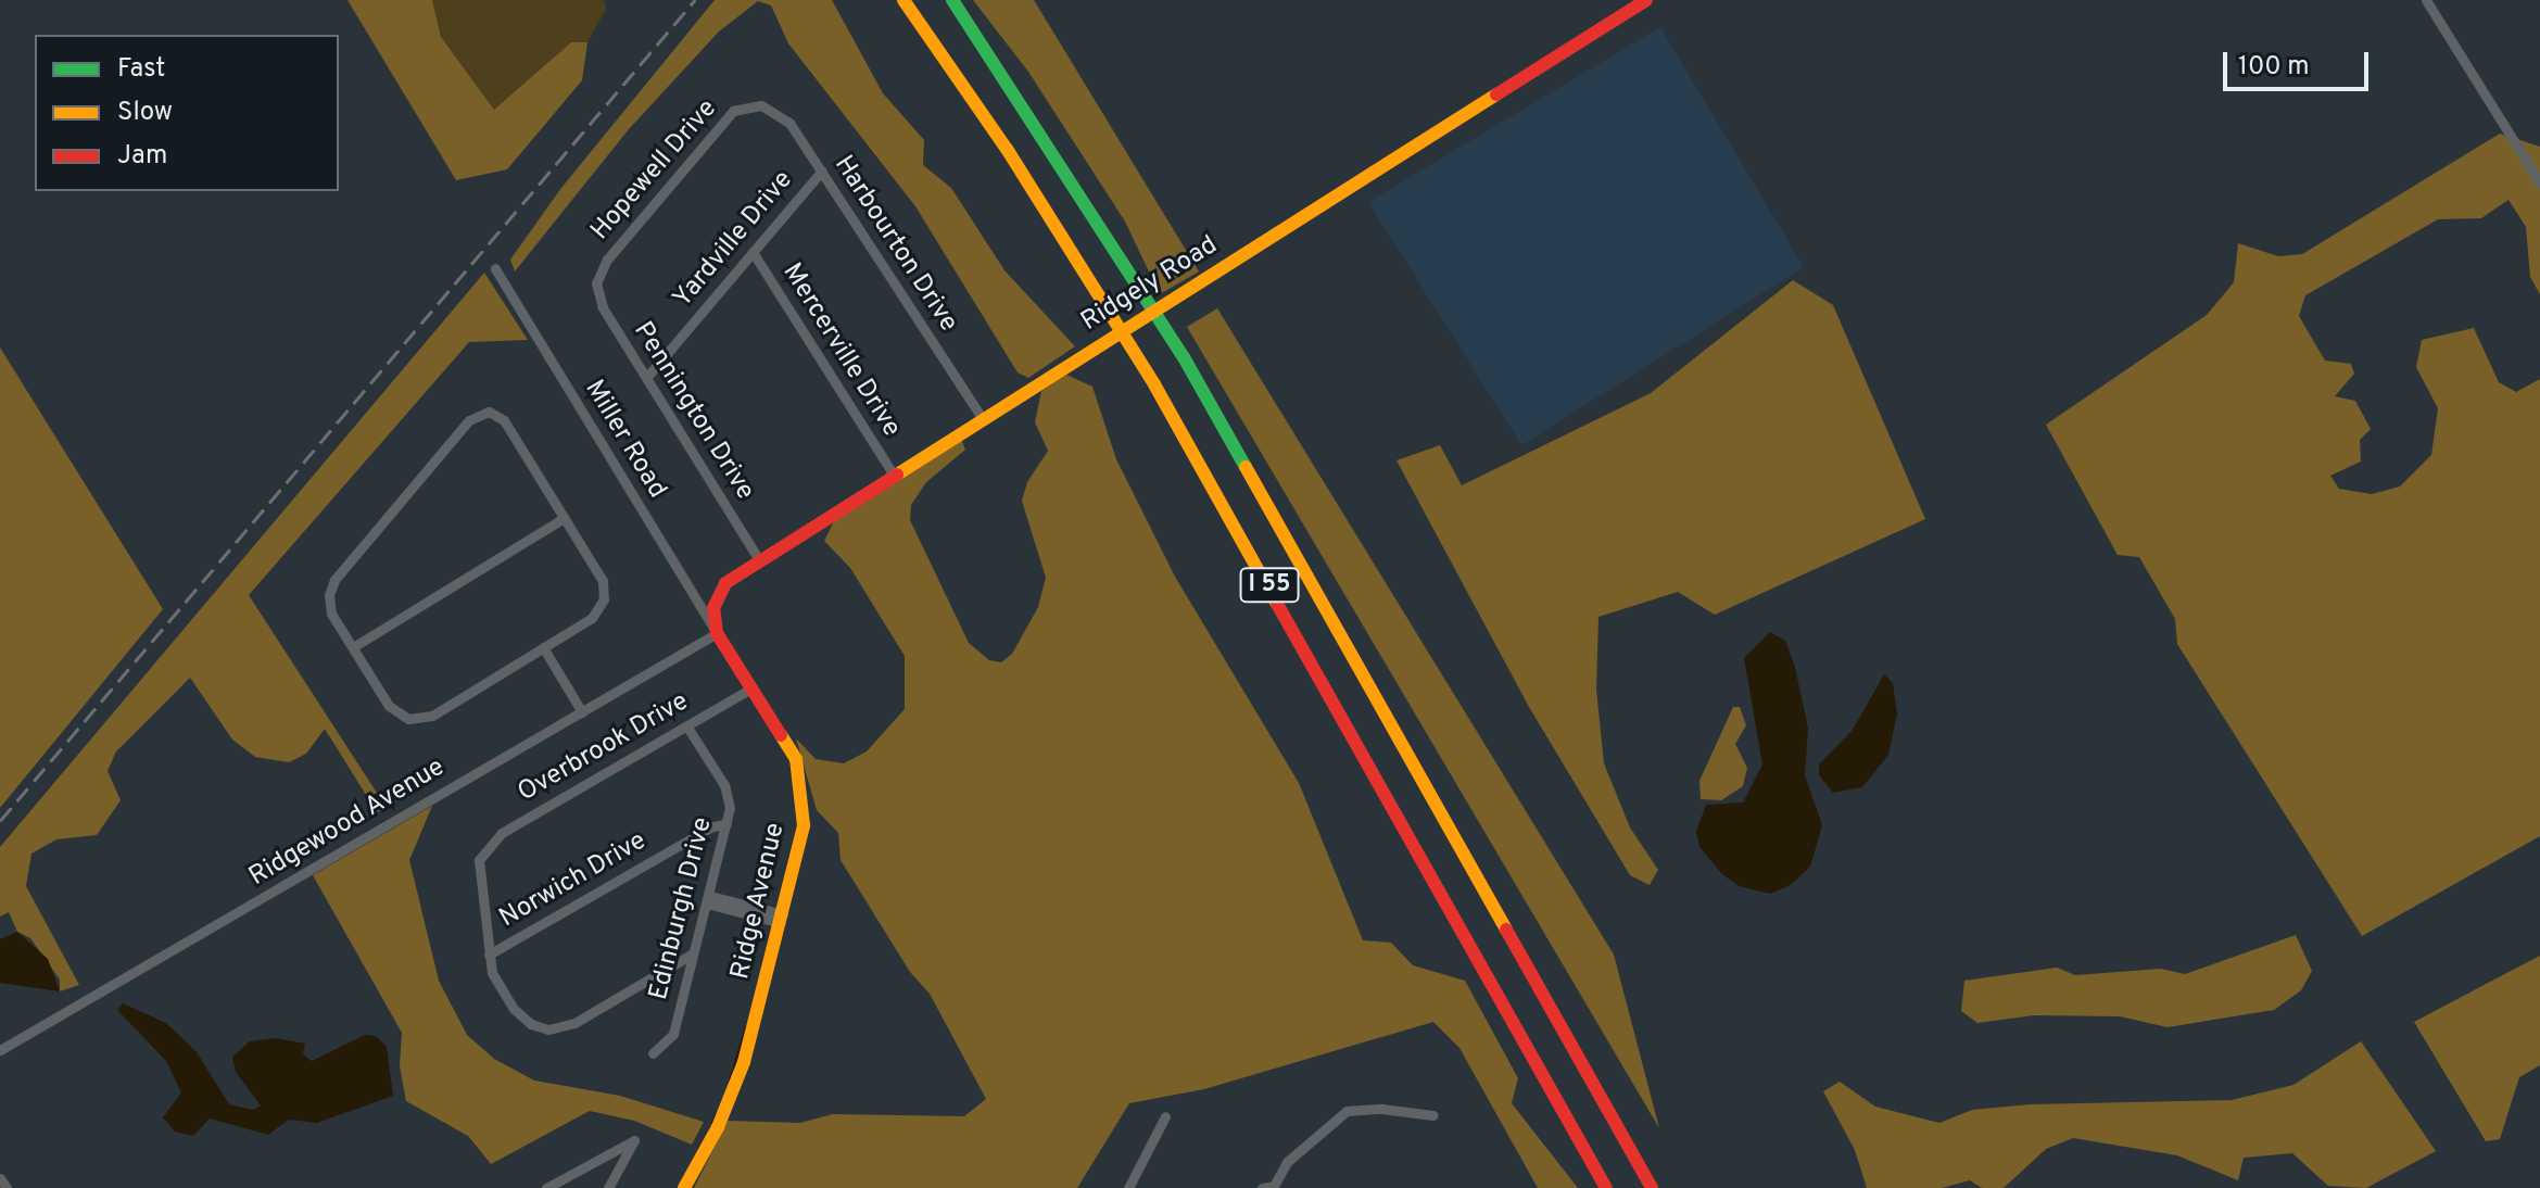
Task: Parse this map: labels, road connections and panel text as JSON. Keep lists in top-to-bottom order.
{
  "streets": {
    "main road": ["Ridgely Road", "I 55", "Ridge Avenue"],
    "street": [
      "Hopewell Drive",
      "Yardville Drive",
      "Harbourton Drive",
      "Mercerville Drive",
      "Pennington Drive",
      "Miller Road",
      "Overbrook Drive",
      "Ridgewood Avenue",
      "Norwich Drive",
      "Edinburgh Drive"
    ]
  },
  "crossings": [
    ["Hopewell Drive", "Harbourton Drive"],
    ["Hopewell Drive", "Pennington Drive"],
    ["Yardville Drive", "Harbourton Drive"],
    ["Yardville Drive", "Mercerville Drive"],
    ["Yardville Drive", "Pennington Drive"],
    ["Harbourton Drive", "Ridgely Road"],
    ["Ridgely Road", "Mercerville Drive"],
    ["Ridgely Road", "Pennington Drive"],
    ["Ridgely Road", "Miller Road"],
    ["Ridgely Road", "Ridgewood Avenue"],
    ["Ridgely Road", "Ridge Avenue"],
    ["Miller Road", "Ridgewood Avenue"],
    ["Miller Road", "Ridge Avenue"],
    ["Overbrook Drive", "Norwich Drive"],
    ["Overbrook Drive", "Ridge Avenue"],
    ["Overbrook Drive", "Edinburgh Drive"],
    ["Ridgewood Avenue", "Ridge Avenue"],
    ["Norwich Drive", "Edinburgh Drive"]
  ],
  "legend": ["Fast", "Slow", "Jam"],
  "scale_bar": "100 m"
}
